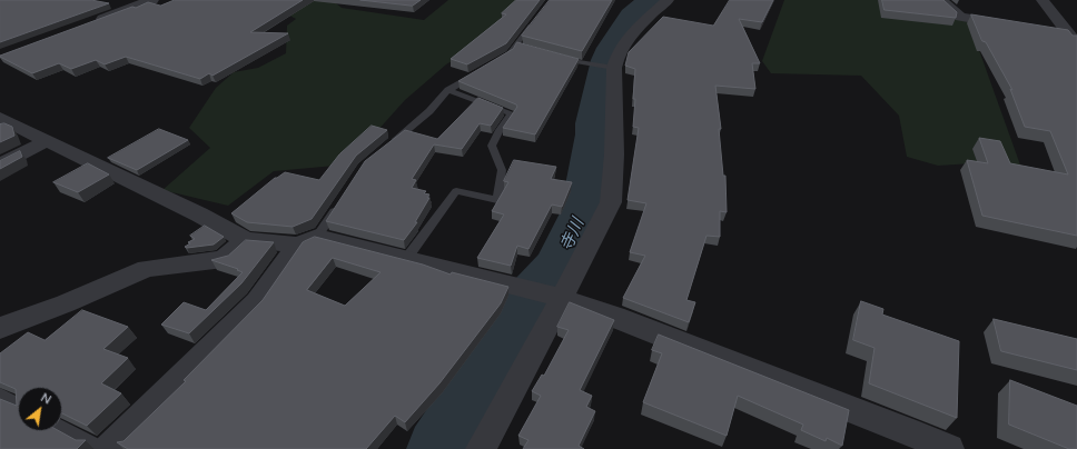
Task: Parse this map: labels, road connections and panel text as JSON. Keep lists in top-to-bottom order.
{
  "water": ["寺川"],
  "north": "top right"
}
